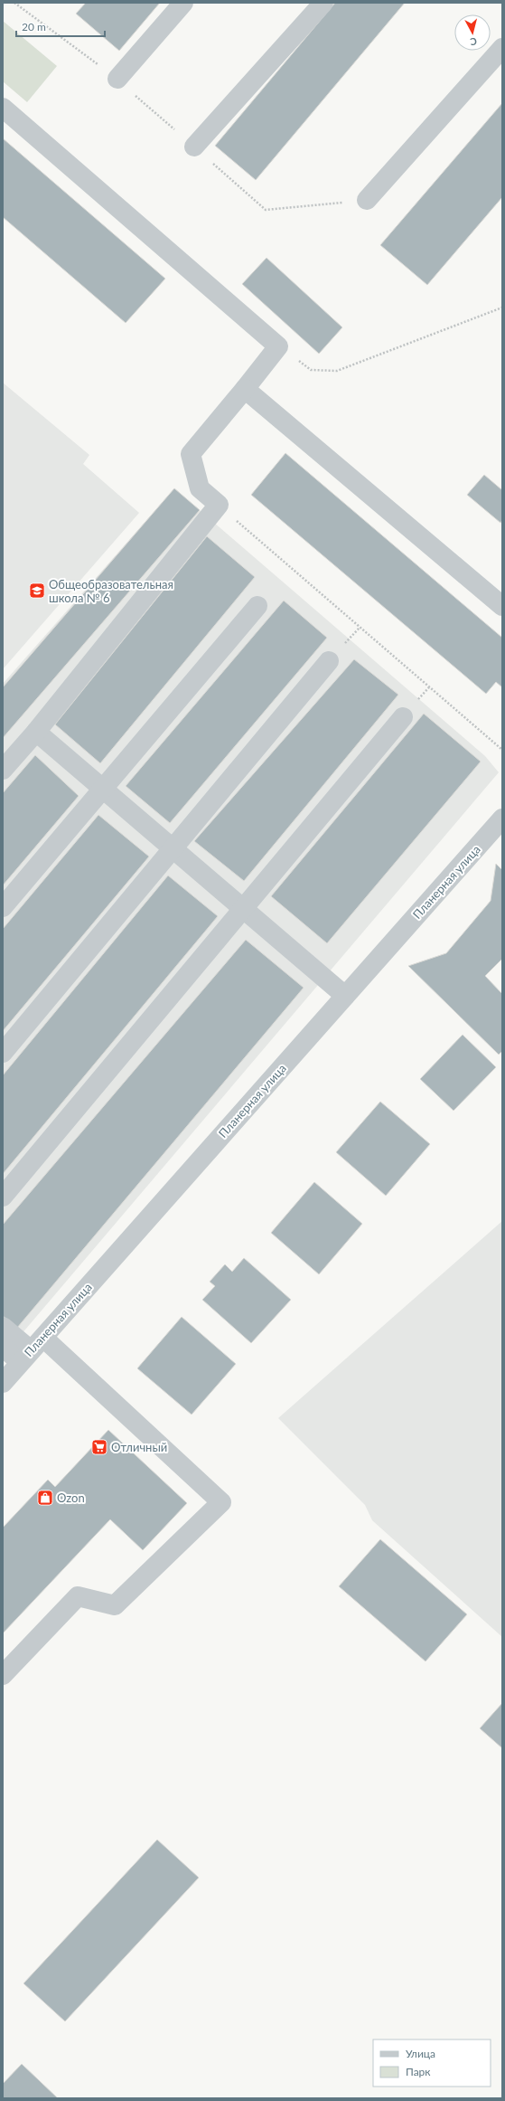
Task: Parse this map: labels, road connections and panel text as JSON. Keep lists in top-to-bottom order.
{
  "streets": {
    "street": ["Планерная улица"]
  },
  "places": {
    "school or university": ["Общеобразовательная школа № 6"],
    "supermarket": ["Отличный"],
    "shop": ["Ozon"]
  },
  "legend": ["Улица", "Парк"],
  "scale_bar": "20 m",
  "north": "bottom"
}
